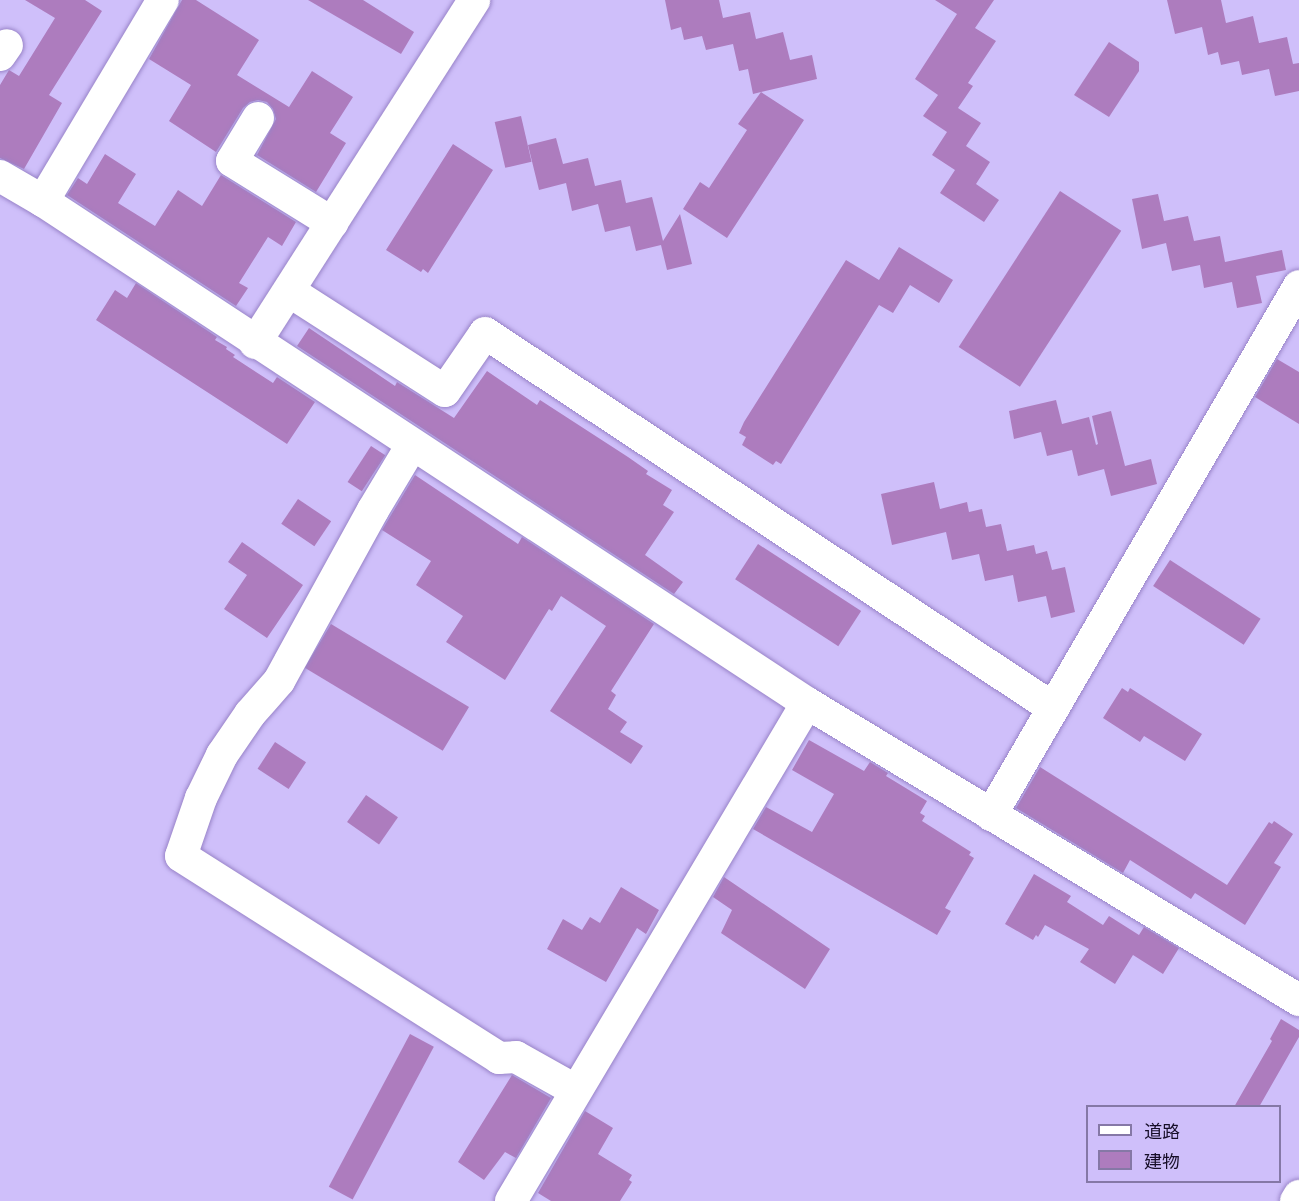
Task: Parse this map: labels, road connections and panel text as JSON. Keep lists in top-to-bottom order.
{
  "legend": ["道路", "建物"]
}
